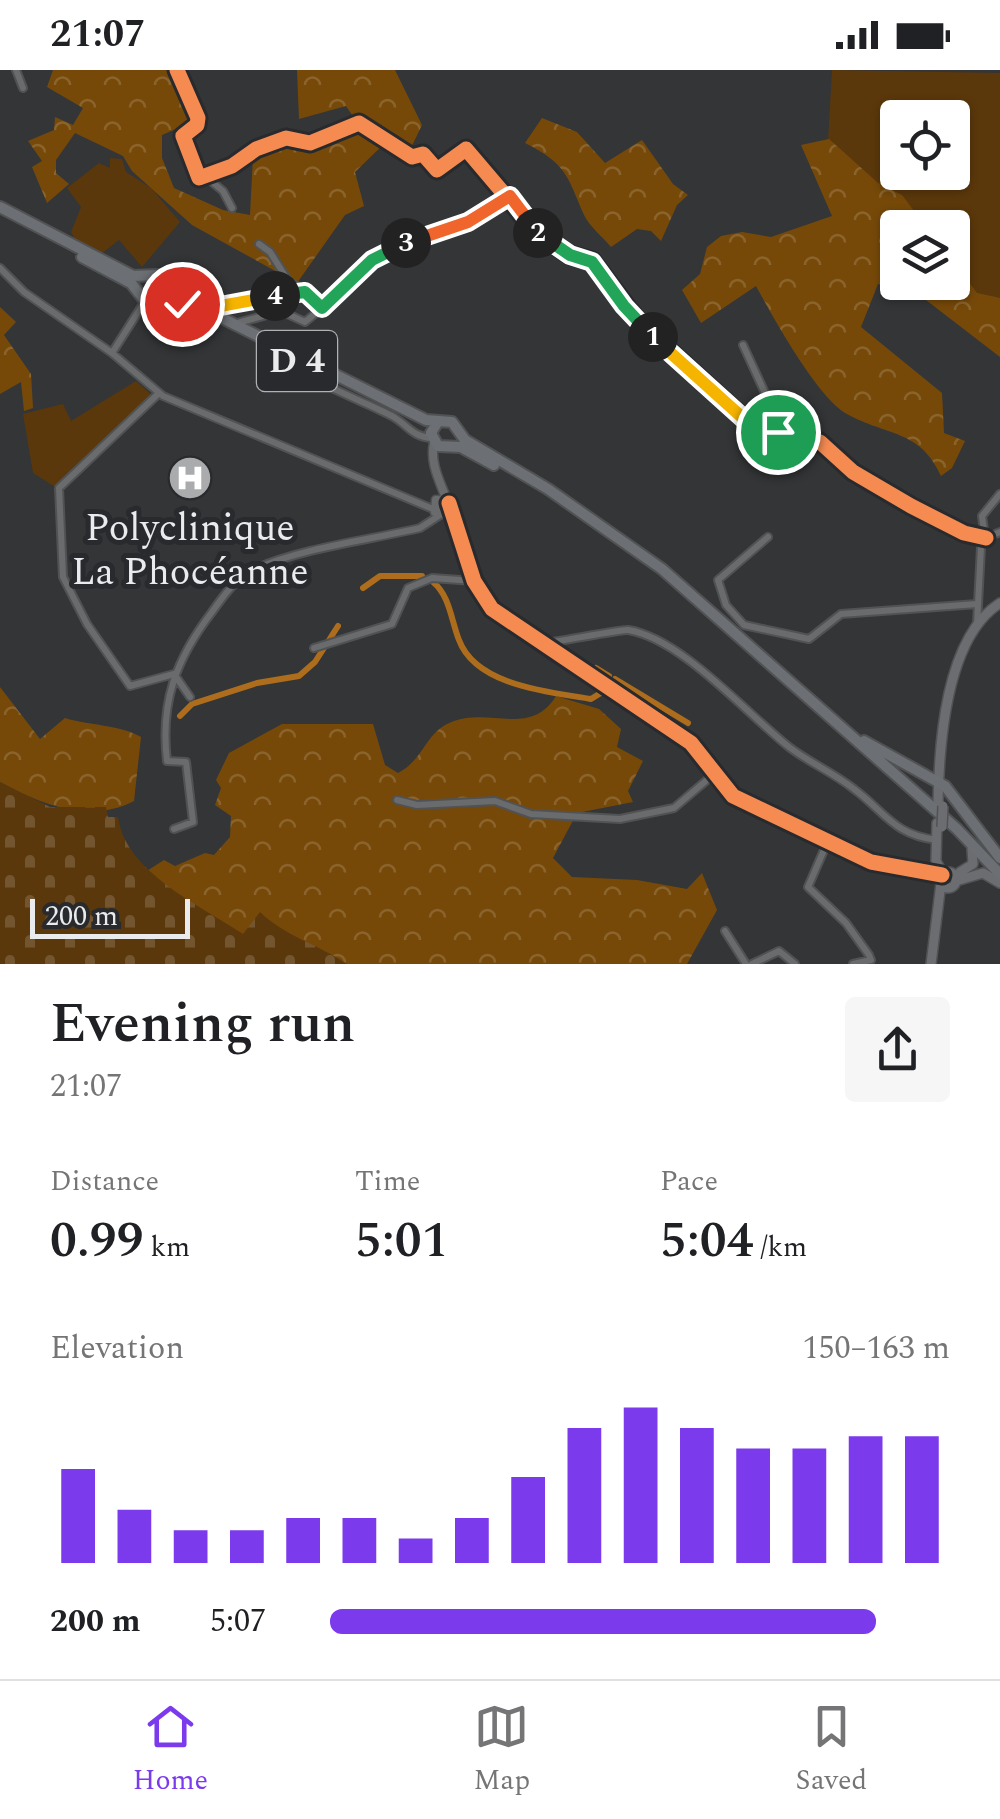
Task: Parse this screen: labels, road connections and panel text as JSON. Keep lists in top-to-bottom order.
{
  "streets": {
    "main road": ["D 4"]
  },
  "places": {
    "hospital": ["Polyclinique La Phocéanne"]
  },
  "scale_bar": "200 m",
  "page": {
    "status": "21:07",
    "pins": [
      "2",
      "3",
      "4",
      "1"
    ],
    "scale": "200 m",
    "heading": ["Evening run", "21:07"],
    "stats": [
      ["Distance", "0.99 km"],
      ["Time", "5:01"],
      ["Pace", "5:04 /km"]
    ],
    "chart": ["Elevation", "150–163 m"],
    "list": [
      {
        "name": "200 m",
        "note": "5:07"
      }
    ],
    "tabs": ["Home", "Map", "Saved"]
  }
}
